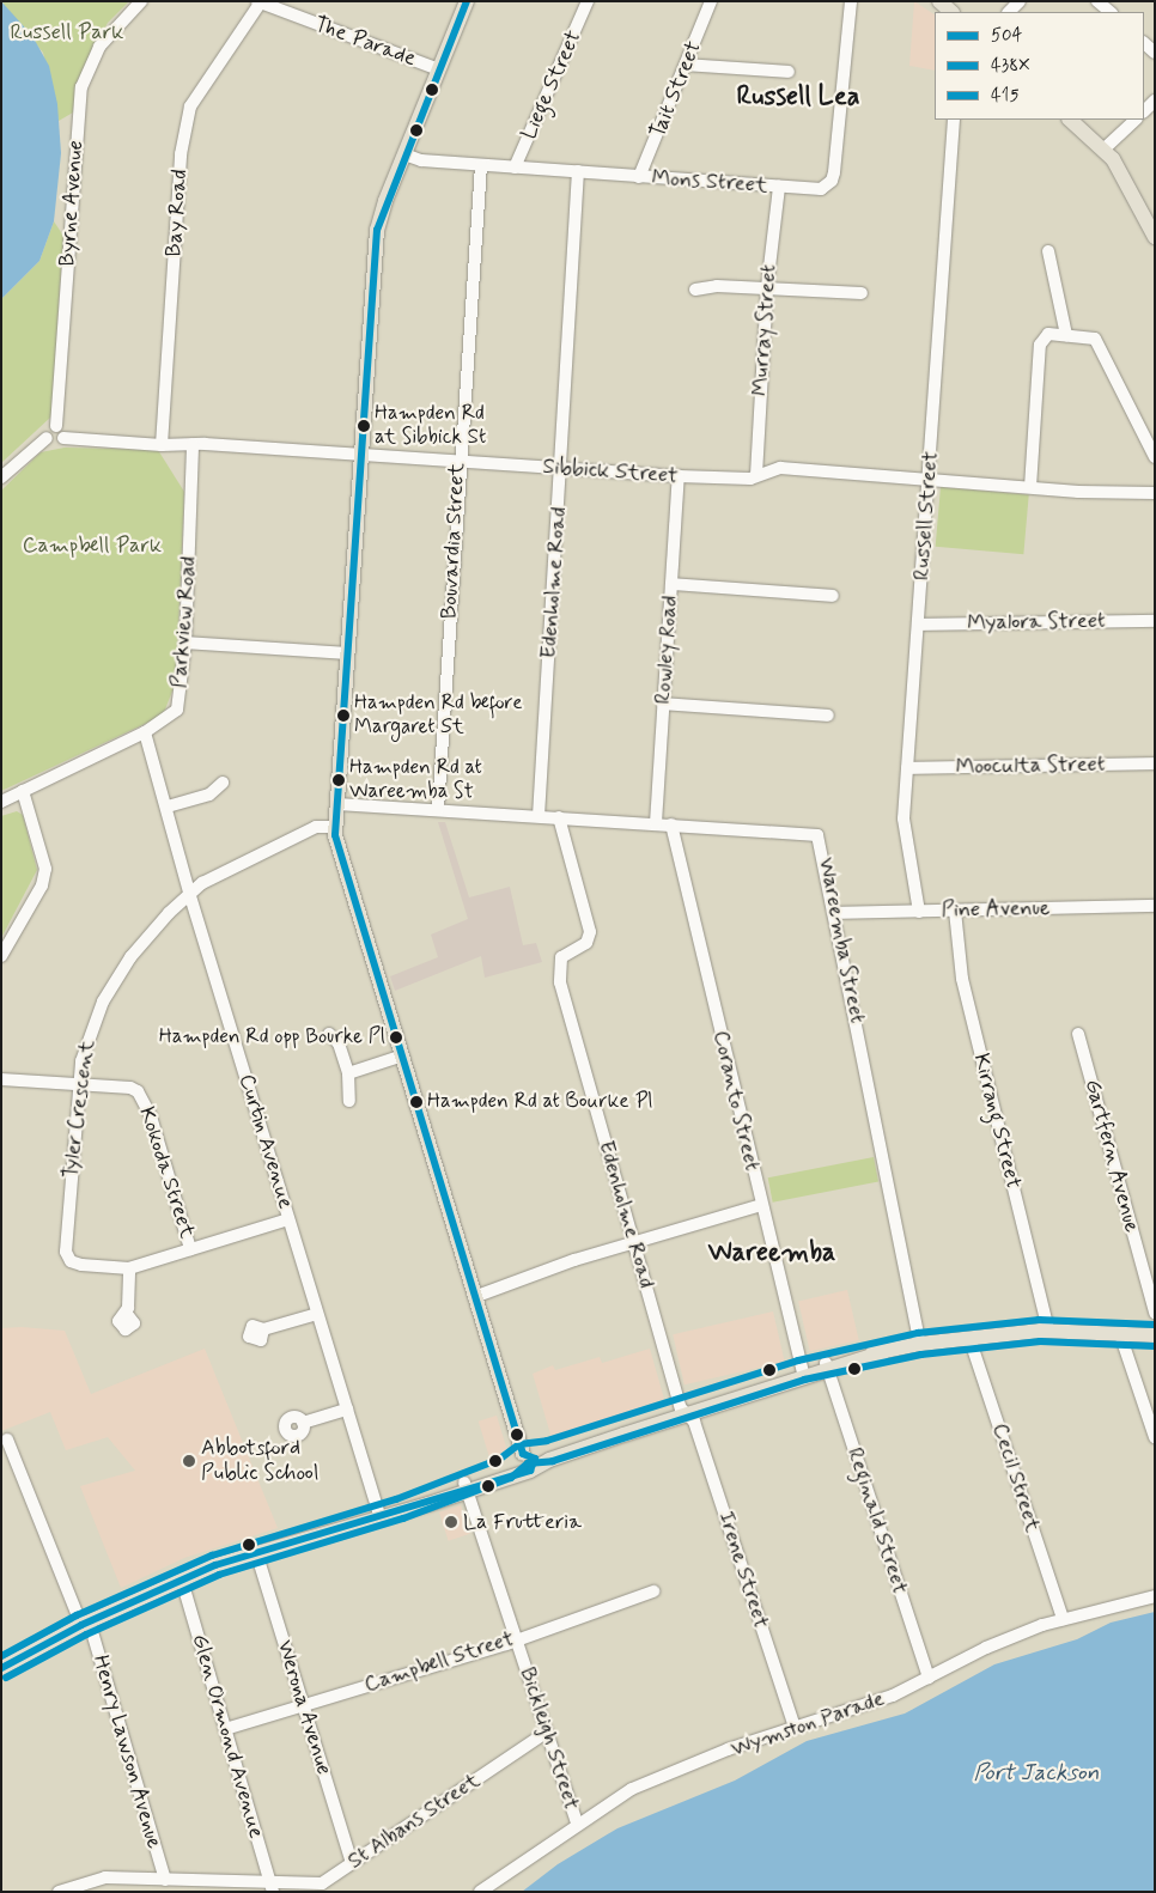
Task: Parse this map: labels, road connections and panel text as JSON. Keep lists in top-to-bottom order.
{
  "streets": {
    "street": [
      "The Parade",
      "Liege Street",
      "Tait Street",
      "Mons Street",
      "Byrne Avenue",
      "Bay Road",
      "Murray Street",
      "Sibbick Street",
      "Russell Street",
      "Bouvardia Street",
      "Edenholme Road",
      "Parkview Road",
      "Myalora Street",
      "Rowley Road",
      "Mooculta Street",
      "Pine Avenue",
      "Wareemba Street",
      "Coranto Street",
      "Tyler Crescent",
      "Kirrang Street",
      "Curtin Avenue",
      "Gartfern Avenue",
      "Kokoda Street",
      "Cecil Street",
      "Reginald Street",
      "Irene Street",
      "Campbell Street",
      "Werona Avenue",
      "Wymston Parade",
      "Glen Ormond Avenue",
      "Bickleigh Street",
      "Henry Lawson Avenue",
      "St Albans Street"
    ]
  },
  "crossings": [
    ["The Parade", "Bay Road"],
    ["Liege Street", "Mons Street"],
    ["Tait Street", "Mons Street"],
    ["Mons Street", "Murray Street"],
    ["Mons Street", "Bouvardia Street"],
    ["Mons Street", "Edenholme Road"],
    ["Byrne Avenue", "Sibbick Street"],
    ["Bay Road", "Sibbick Street"],
    ["Murray Street", "Sibbick Street"],
    ["Sibbick Street", "Russell Street"],
    ["Sibbick Street", "Bouvardia Street"],
    ["Sibbick Street", "Edenholme Road"],
    ["Sibbick Street", "Parkview Road"],
    ["Sibbick Street", "Rowley Road"],
    ["Russell Street", "Myalora Street"],
    ["Russell Street", "Mooculta Street"],
    ["Russell Street", "Pine Avenue"],
    ["Bouvardia Street", "Wareemba Street"],
    ["Edenholme Road", "Wareemba Street"],
    ["Edenholme Road", "Irene Street"],
    ["Parkview Road", "Curtin Avenue"],
    ["Rowley Road", "Wareemba Street"],
    ["Pine Avenue", "Wareemba Street"],
    ["Pine Avenue", "Kirrang Street"],
    ["Wareemba Street", "Coranto Street"],
    ["Tyler Crescent", "Curtin Avenue"],
    ["Tyler Crescent", "Kokoda Street"],
    ["Cecil Street", "Wymston Parade"],
    ["Reginald Street", "Wymston Parade"],
    ["Irene Street", "Wymston Parade"],
    ["Campbell Street", "Werona Avenue"],
    ["Campbell Street", "Glen Ormond Avenue"],
    ["Campbell Street", "Bickleigh Street"],
    ["Werona Avenue", "St Albans Street"],
    ["Wymston Parade", "Bickleigh Street"],
    ["Glen Ormond Avenue", "St Albans Street"],
    ["Bickleigh Street", "St Albans Street"],
    ["Henry Lawson Avenue", "St Albans Street"]
  ],
  "districts": ["Russell Lea", "Wareemba"],
  "water": ["Port Jackson"],
  "parks": ["Russell Park", "Campbell Park"],
  "places": [
    "Hampden Rd at Sibbick St",
    "Hampden Rd before Margaret St",
    "Hampden Rd at Wareemba St",
    "Hampden Rd opp Bourke Pl",
    "Hampden Rd at Bourke Pl",
    "Abbotsford Public School",
    "La Frutteria"
  ],
  "lines": ["transit line 504", "transit line 415", "transit line 438X"],
  "legend": ["504", "438X", "415"]
}
